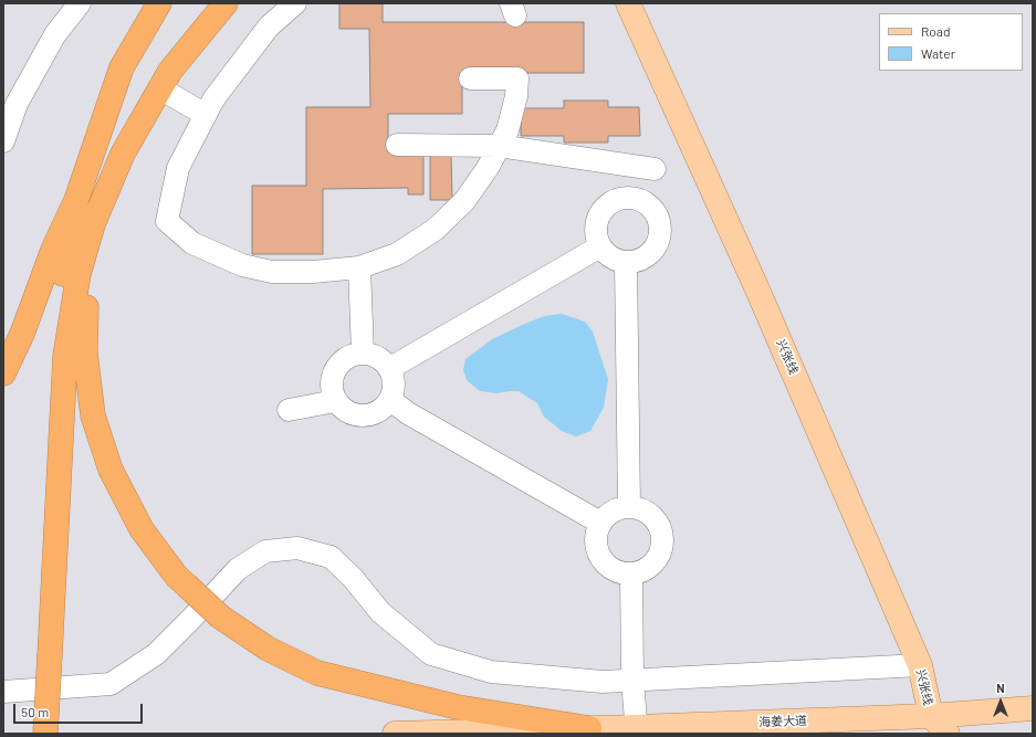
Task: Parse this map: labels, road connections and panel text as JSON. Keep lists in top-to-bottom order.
{
  "streets": {
    "main road": ["兴张线", "海姜大道"]
  },
  "crossings": [
    ["兴张线", "海姜大道"]
  ],
  "legend": ["Road", "Water"],
  "scale_bar": "50 m",
  "north": "top"
}
